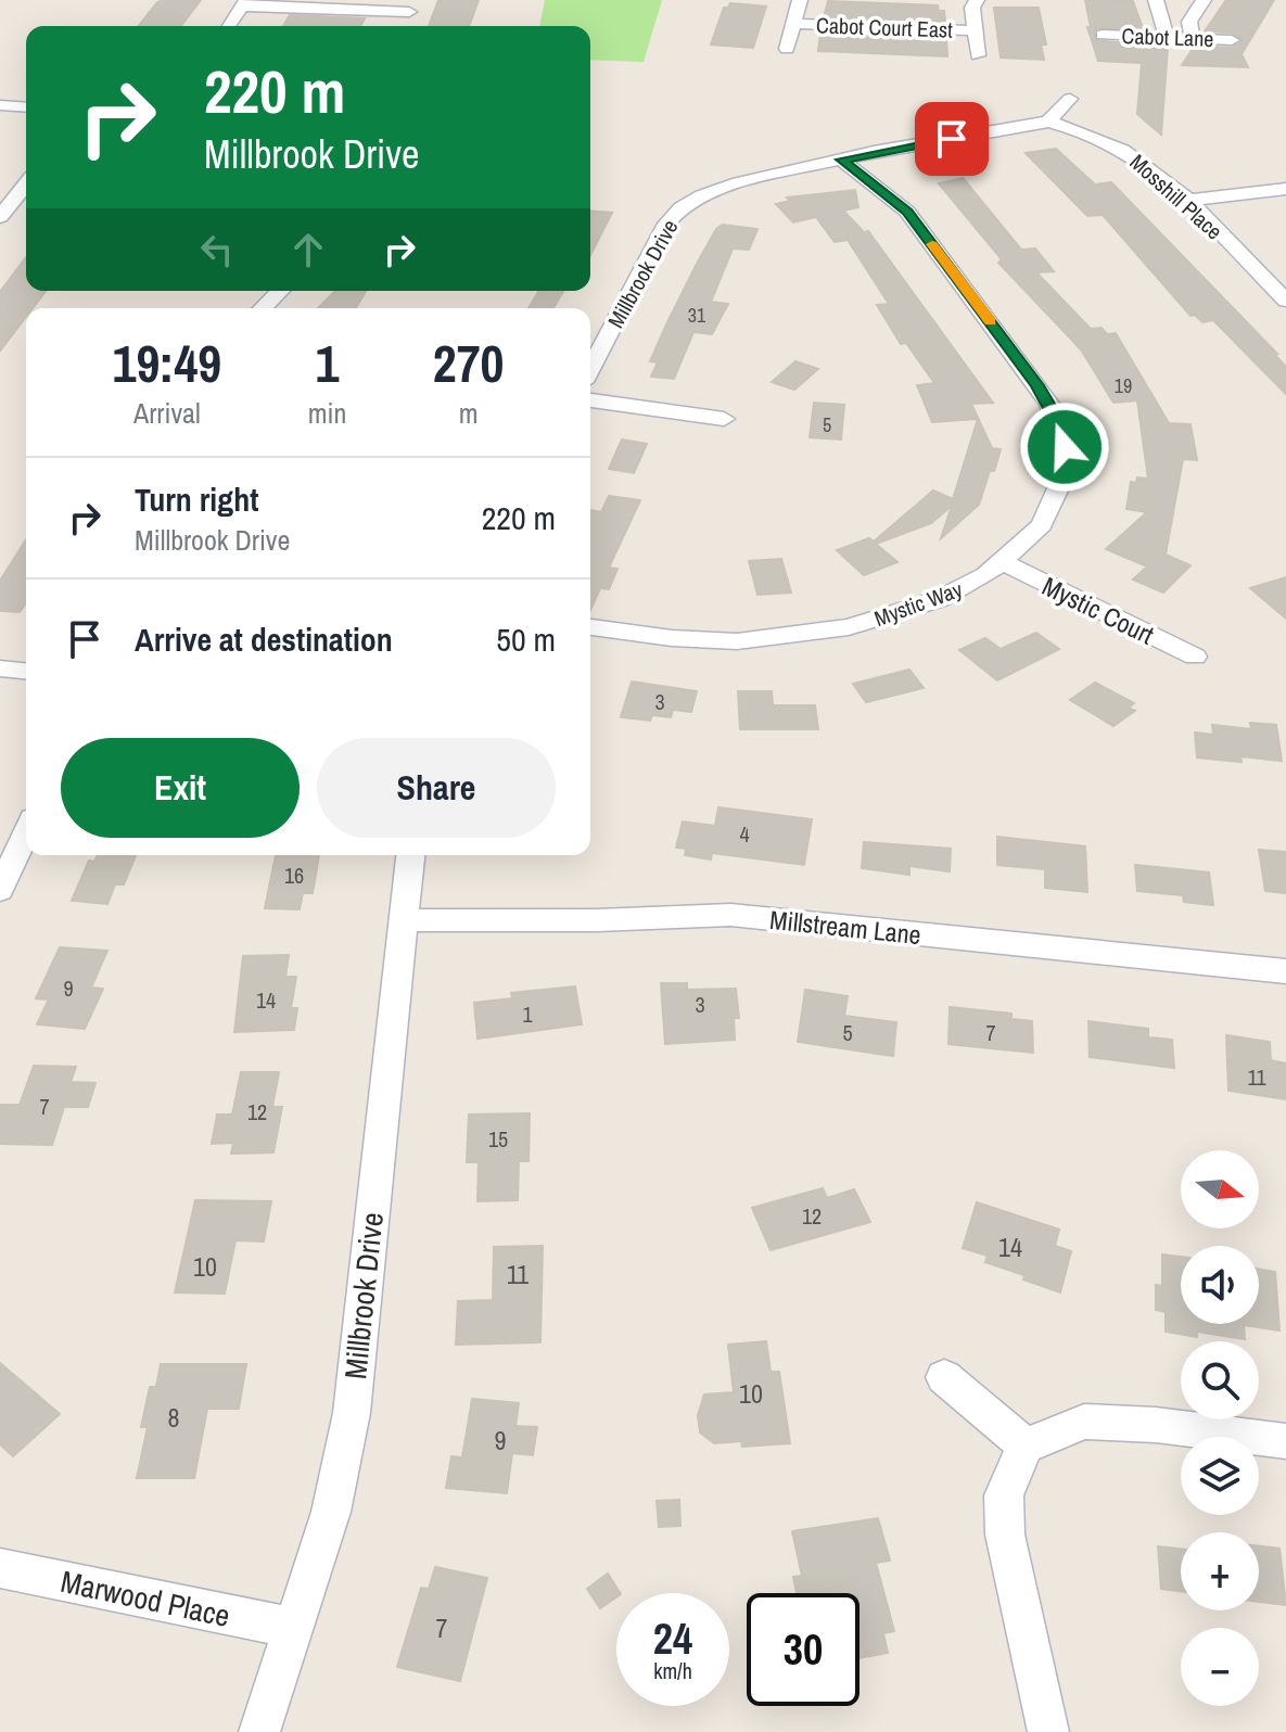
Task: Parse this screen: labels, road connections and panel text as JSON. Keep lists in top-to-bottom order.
{
  "streets": {
    "street": [
      "Cabot Court East",
      "Cabot Lane",
      "Mosshill Place",
      "Millbrook Drive",
      "Mystic Way",
      "Mystic Court",
      "Millstream Lane",
      "Marwood Place"
    ]
  },
  "crossings": [
    ["Mosshill Place", "Millbrook Drive"],
    ["Millbrook Drive", "Mystic Way"],
    ["Millbrook Drive", "Millstream Lane"],
    ["Millbrook Drive", "Marwood Place"],
    ["Mystic Way", "Mystic Court"]
  ],
  "house_numbers": [
    "31",
    "19",
    "5",
    "3",
    "4",
    "16",
    "9",
    "14",
    "3",
    "1",
    "5",
    "7",
    "11",
    "7",
    "12",
    "15",
    "12",
    "14",
    "10",
    "11",
    "10",
    "8",
    "9",
    "7"
  ],
  "north": "right",
  "page": {
    "turn": ["220 m", "Millbrook Drive"],
    "eta": [
      "19:49",
      "Arrival",
      "1",
      "min",
      "270",
      "m"
    ],
    "list": [
      {
        "name": "Turn right",
        "note": "Millbrook Drive",
        "value": "220 m"
      },
      {
        "name": "Arrive at destination",
        "value": "50 m"
      }
    ],
    "buttons": ["Exit", "Share"],
    "map_buttons": ["+", "−"],
    "speed": "24 km/h",
    "limit": "30"
  }
}
